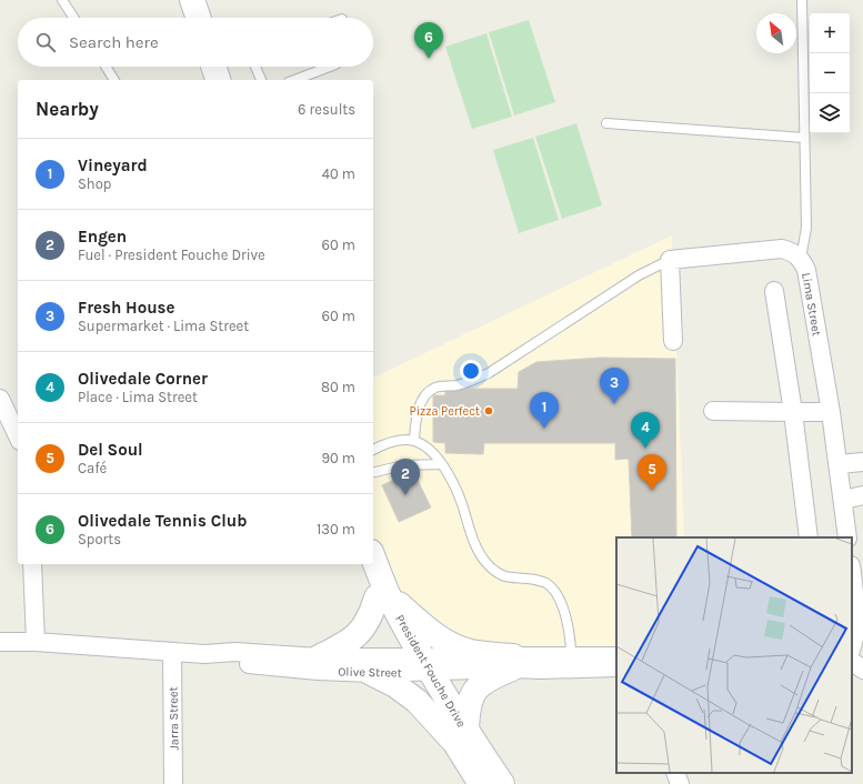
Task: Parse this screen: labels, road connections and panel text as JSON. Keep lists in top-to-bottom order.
{
  "streets": {
    "street": [
      "Lima Street",
      "President Fouche Drive",
      "Olive Street",
      "Jarra Street"
    ]
  },
  "crossings": [
    ["President Fouche Drive", "Olive Street"],
    ["Olive Street", "Jarra Street"]
  ],
  "places": ["Pizza Perfect"],
  "north": "top left",
  "page": {
    "map_buttons": ["+", "−"],
    "search": "Search here",
    "pins": [
      "6",
      "3",
      "1",
      "4",
      "5",
      "2"
    ],
    "heading": ["Nearby", "6 results"],
    "list": [
      {
        "mark": "1",
        "name": "Vineyard",
        "note": "Shop",
        "value": "40 m"
      },
      {
        "mark": "2",
        "name": "Engen",
        "note": "Fuel · President Fouche Drive",
        "value": "60 m"
      },
      {
        "mark": "3",
        "name": "Fresh House",
        "note": "Supermarket · Lima Street",
        "value": "60 m"
      },
      {
        "mark": "4",
        "name": "Olivedale Corner",
        "note": "Place · Lima Street",
        "value": "80 m"
      },
      {
        "mark": "5",
        "name": "Del Soul",
        "note": "Café",
        "value": "90 m"
      },
      {
        "mark": "6",
        "name": "Olivedale Tennis Club",
        "note": "Sports",
        "value": "130 m"
      }
    ]
  }
}
